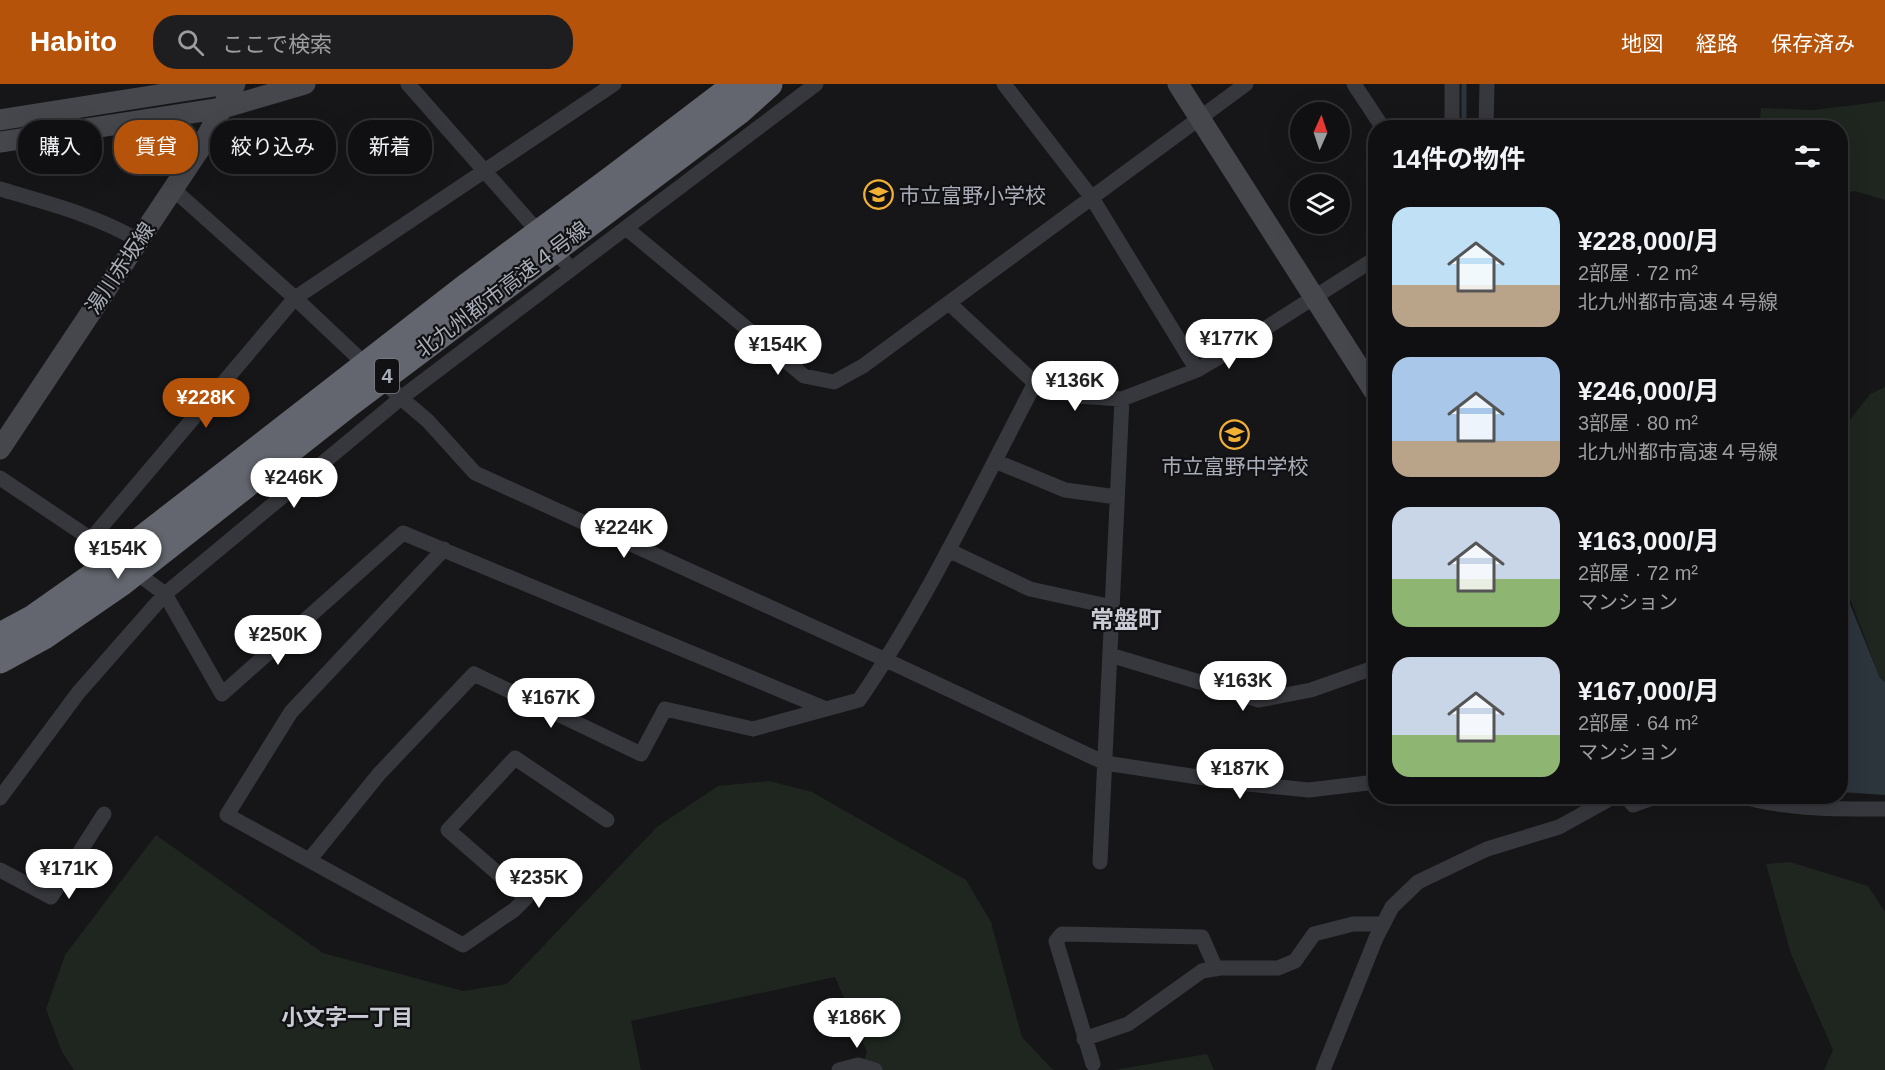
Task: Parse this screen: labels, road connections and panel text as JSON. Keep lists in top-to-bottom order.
{
  "streets": {
    "highway": ["北九州都市高速４号線", "4"],
    "street": ["湯川赤坂線"]
  },
  "districts": ["常盤町", "小文字一丁目"],
  "places": {
    "school or university": ["市立富野小学校", "市立富野中学校"]
  },
  "north": "top",
  "page": {
    "header": "Habito",
    "search": "ここで検索",
    "nav": ["地図", "経路", "保存済み"],
    "chip": [
      "購入",
      "賃貸",
      "絞り込み",
      "新着"
    ],
    "heading": "14件の物件",
    "list": [
      {
        "name": "¥228,000/月",
        "note": "2部屋 · 72 m² · 北九州都市高速４号線"
      },
      {
        "name": "¥246,000/月",
        "note": "3部屋 · 80 m² · 北九州都市高速４号線"
      },
      {
        "name": "¥163,000/月",
        "note": "2部屋 · 72 m² · マンション"
      },
      {
        "name": "¥167,000/月",
        "note": "2部屋 · 64 m² · マンション"
      }
    ],
    "price": [
      "¥177K",
      "¥154K",
      "¥136K",
      "¥228K",
      "¥246K",
      "¥224K",
      "¥154K",
      "¥250K",
      "¥163K",
      "¥167K",
      "¥187K",
      "¥171K",
      "¥235K",
      "¥186K"
    ]
  }
}
